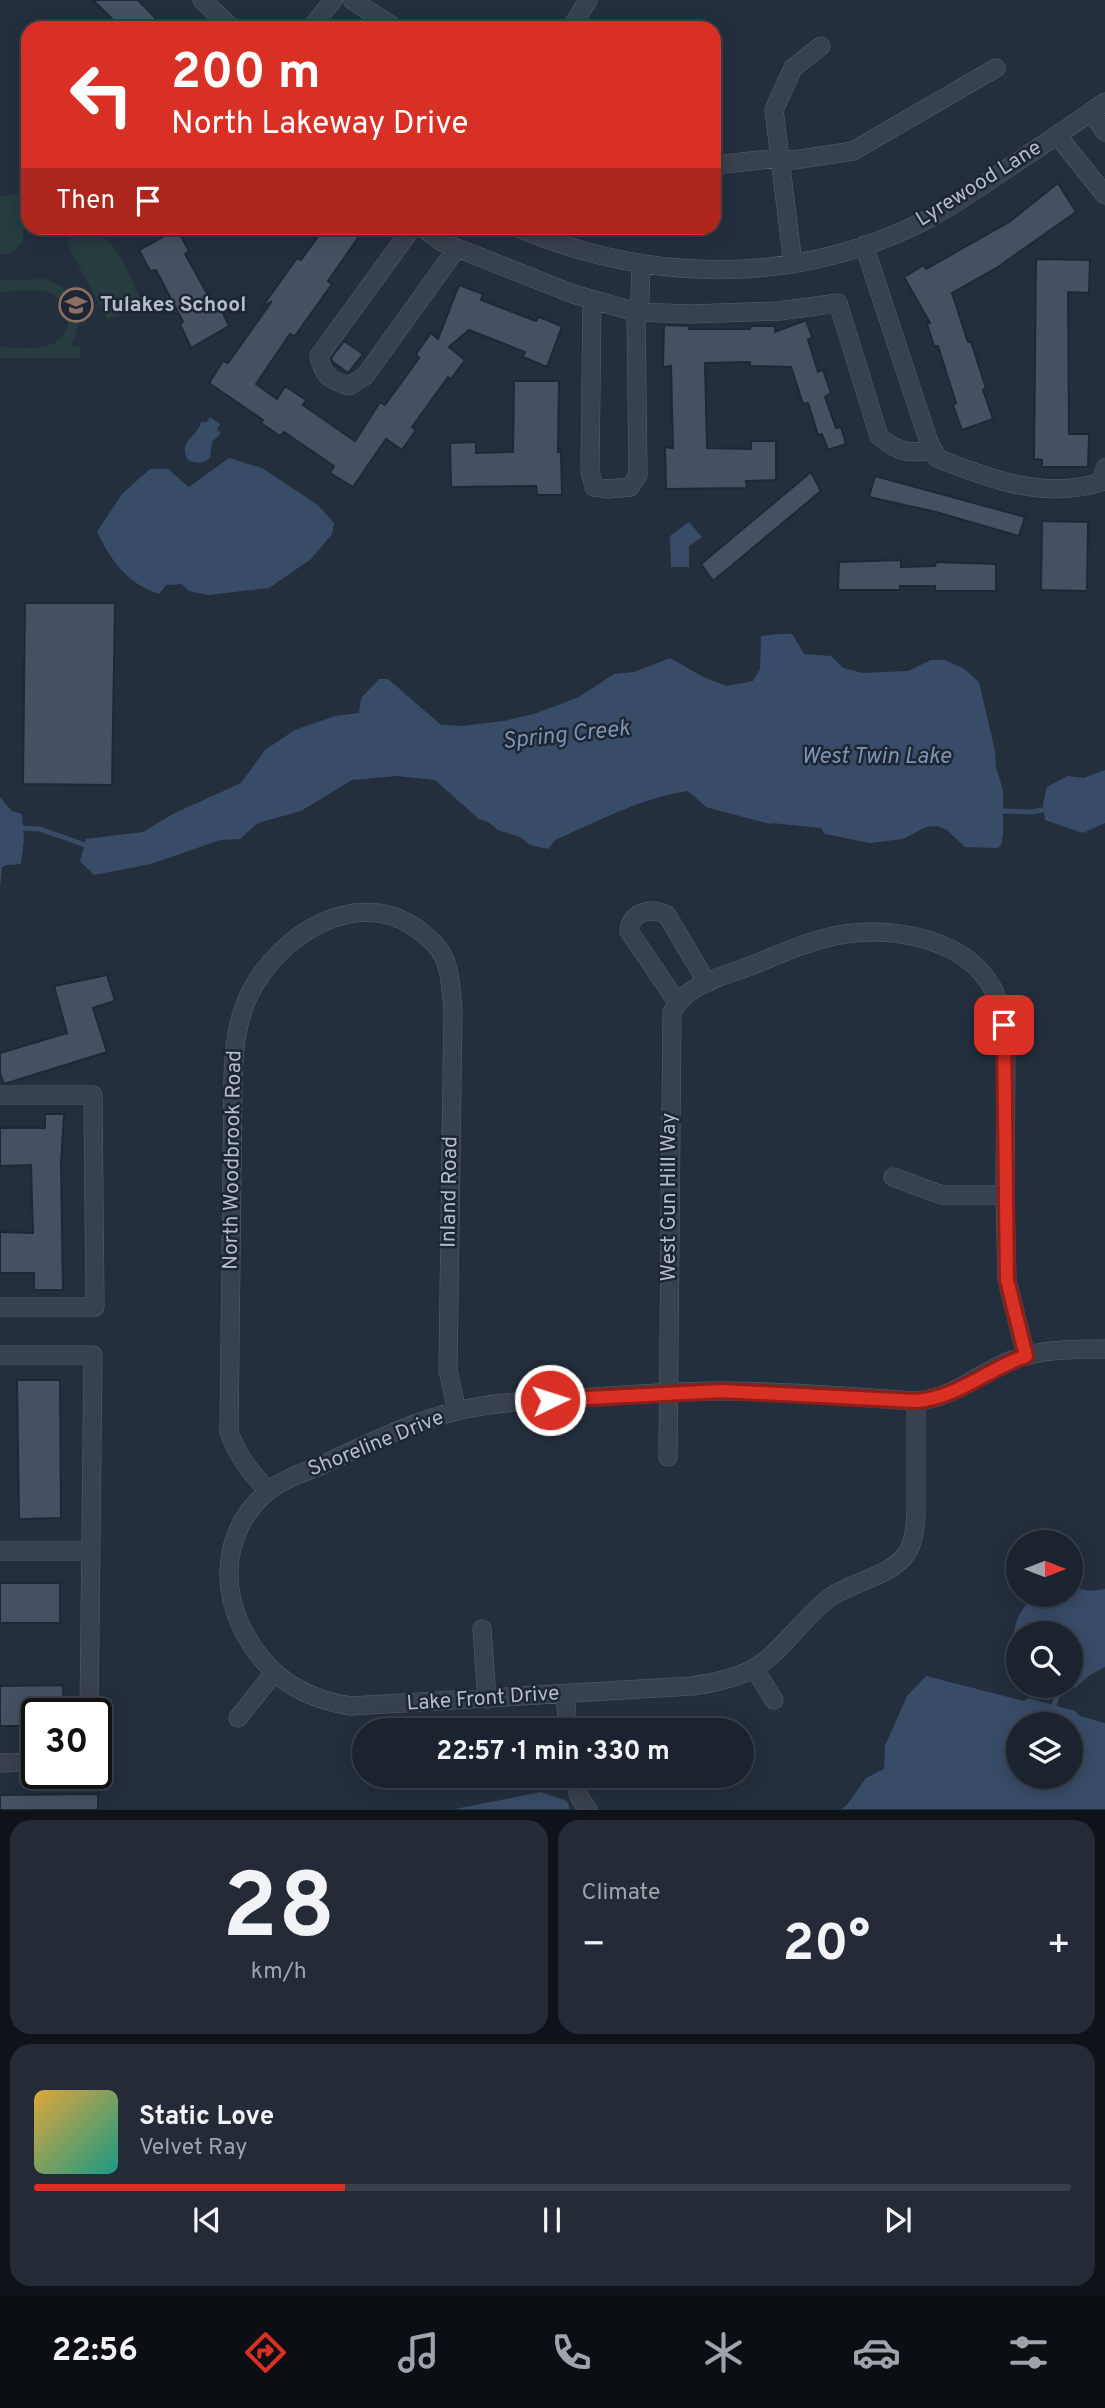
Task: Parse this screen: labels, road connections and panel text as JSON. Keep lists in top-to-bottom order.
{
  "streets": {
    "street": [
      "Lyrewood Lane",
      "North Woodbrook Road",
      "Inland Road",
      "West Gun Hill Way",
      "Shoreline Drive",
      "Lake Front Drive"
    ]
  },
  "crossings": [
    ["North Woodbrook Road", "Inland Road"],
    ["North Woodbrook Road", "Shoreline Drive"],
    ["North Woodbrook Road", "Lake Front Drive"],
    ["Inland Road", "Shoreline Drive"],
    ["West Gun Hill Way", "Shoreline Drive"],
    ["Shoreline Drive", "Lake Front Drive"]
  ],
  "water": ["Spring Creek", "West Twin Lake"],
  "places": {
    "school or university": ["Tulakes School"]
  },
  "north": "right",
  "page": {
    "turn": ["200 m", "North Lakeway Drive"],
    "then": "Then",
    "limit": "30",
    "trip": "22:57 · 1 min · 330 m",
    "tile": [
      ["28", "km/h"],
      "Climate"
    ],
    "heat": ["−", "20°", "+"],
    "song": ["Static Love", "Velvet Ray"],
    "tabs": "22:56"
  }
}
